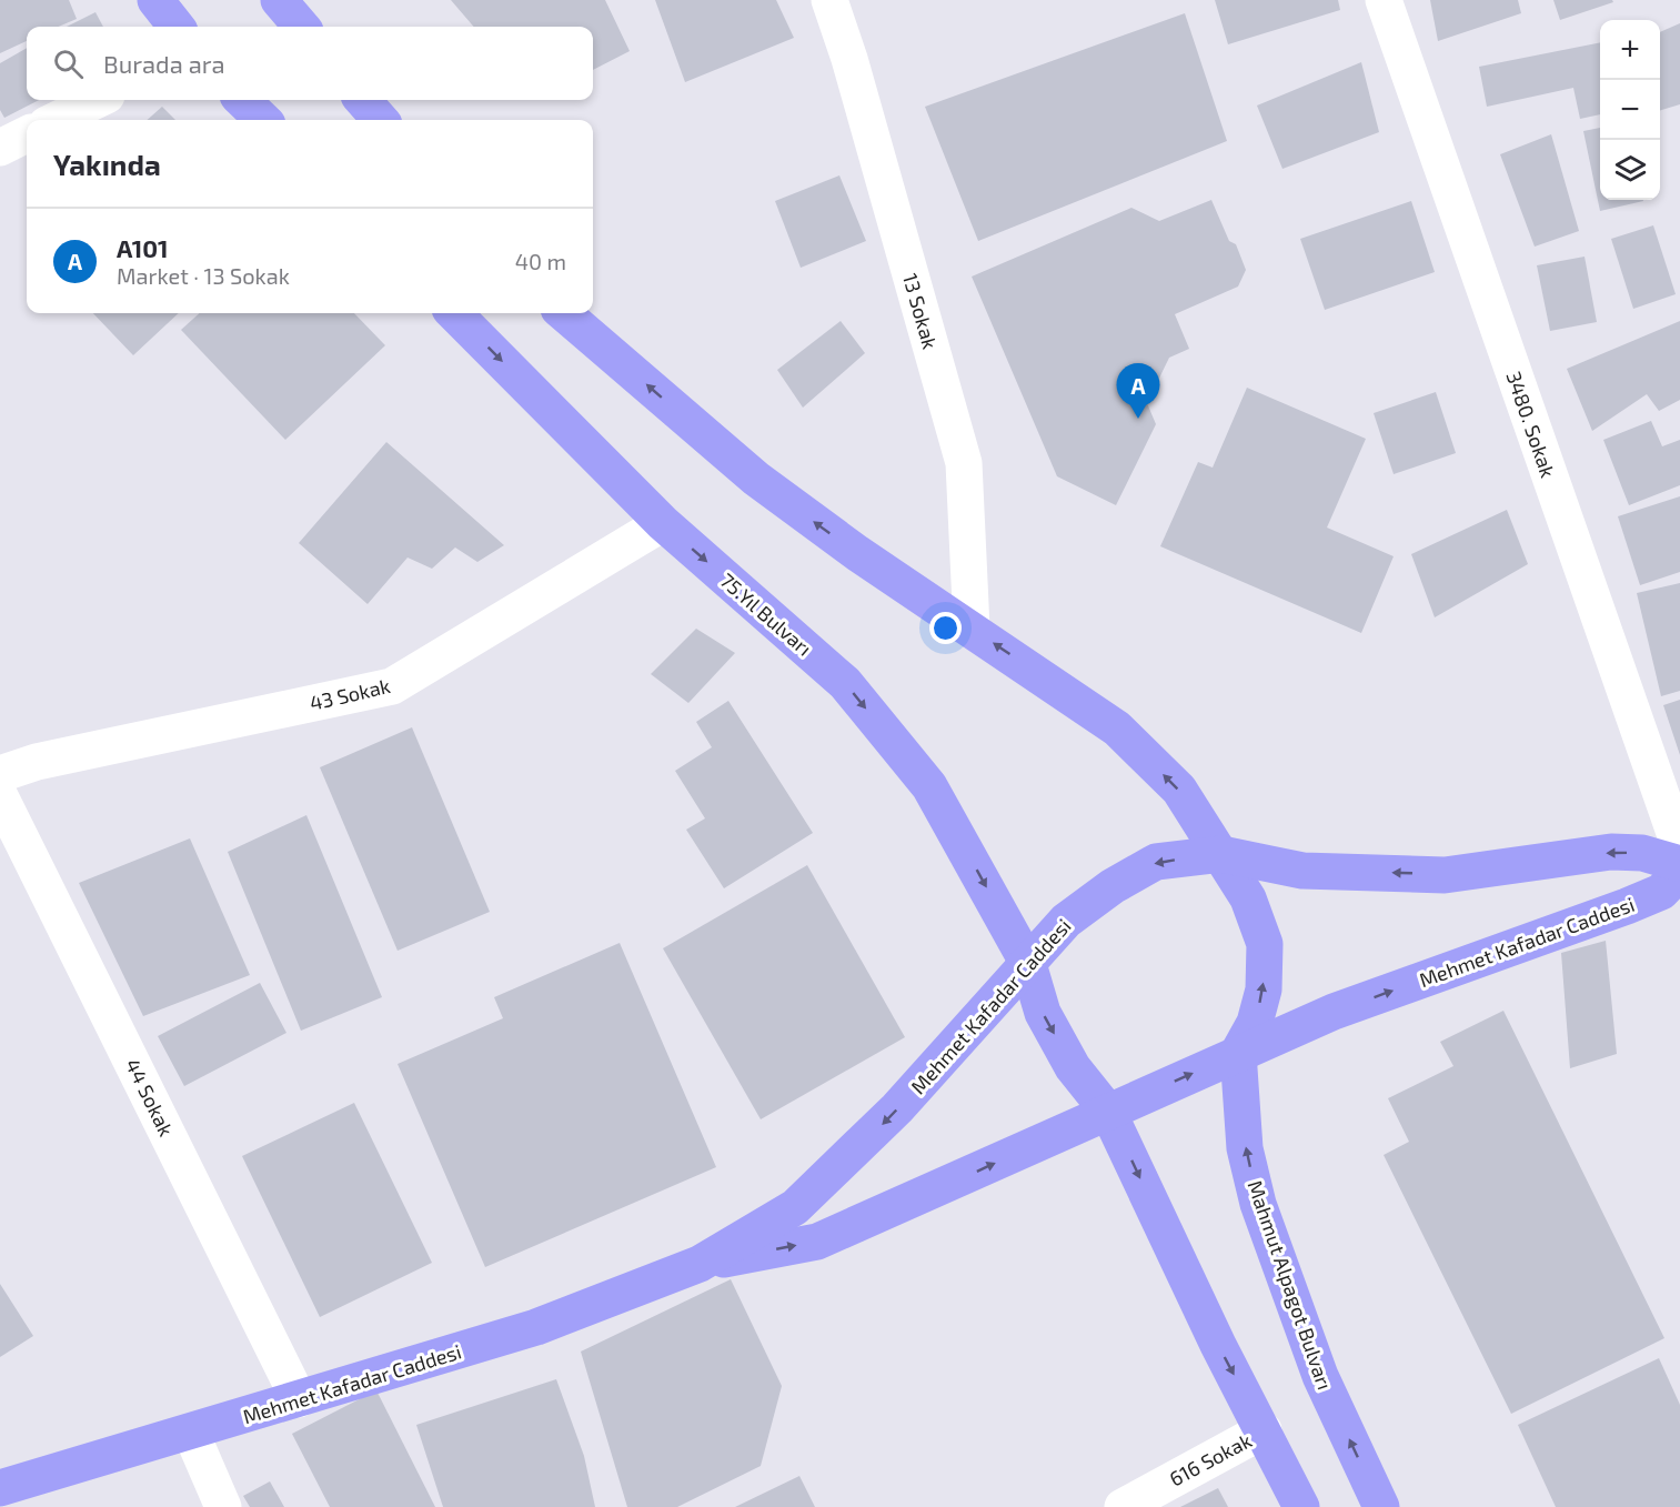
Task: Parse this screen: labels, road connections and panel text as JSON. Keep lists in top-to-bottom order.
{
  "streets": {
    "main road": ["75.Yıl Bulvarı", "Mehmet Kafadar Caddesi", "Mahmut Alpagot Bulvarı"],
    "street": [
      "13 Sokak",
      "3480. Sokak",
      "43 Sokak",
      "44 Sokak",
      "616 Sokak"
    ]
  },
  "crossings": [
    ["75.Yıl Bulvarı", "43 Sokak"],
    ["75.Yıl Bulvarı", "Mehmet Kafadar Caddesi"],
    ["Mehmet Kafadar Caddesi", "44 Sokak"],
    ["Mehmet Kafadar Caddesi", "Mahmut Alpagot Bulvarı"]
  ],
  "page": {
    "map_buttons": ["+", "−"],
    "search": "Burada ara",
    "heading": "Yakında",
    "list": [
      {
        "mark": "A",
        "name": "A101",
        "note": "Market · 13 Sokak",
        "value": "40 m"
      }
    ],
    "pins": "A"
  }
}
